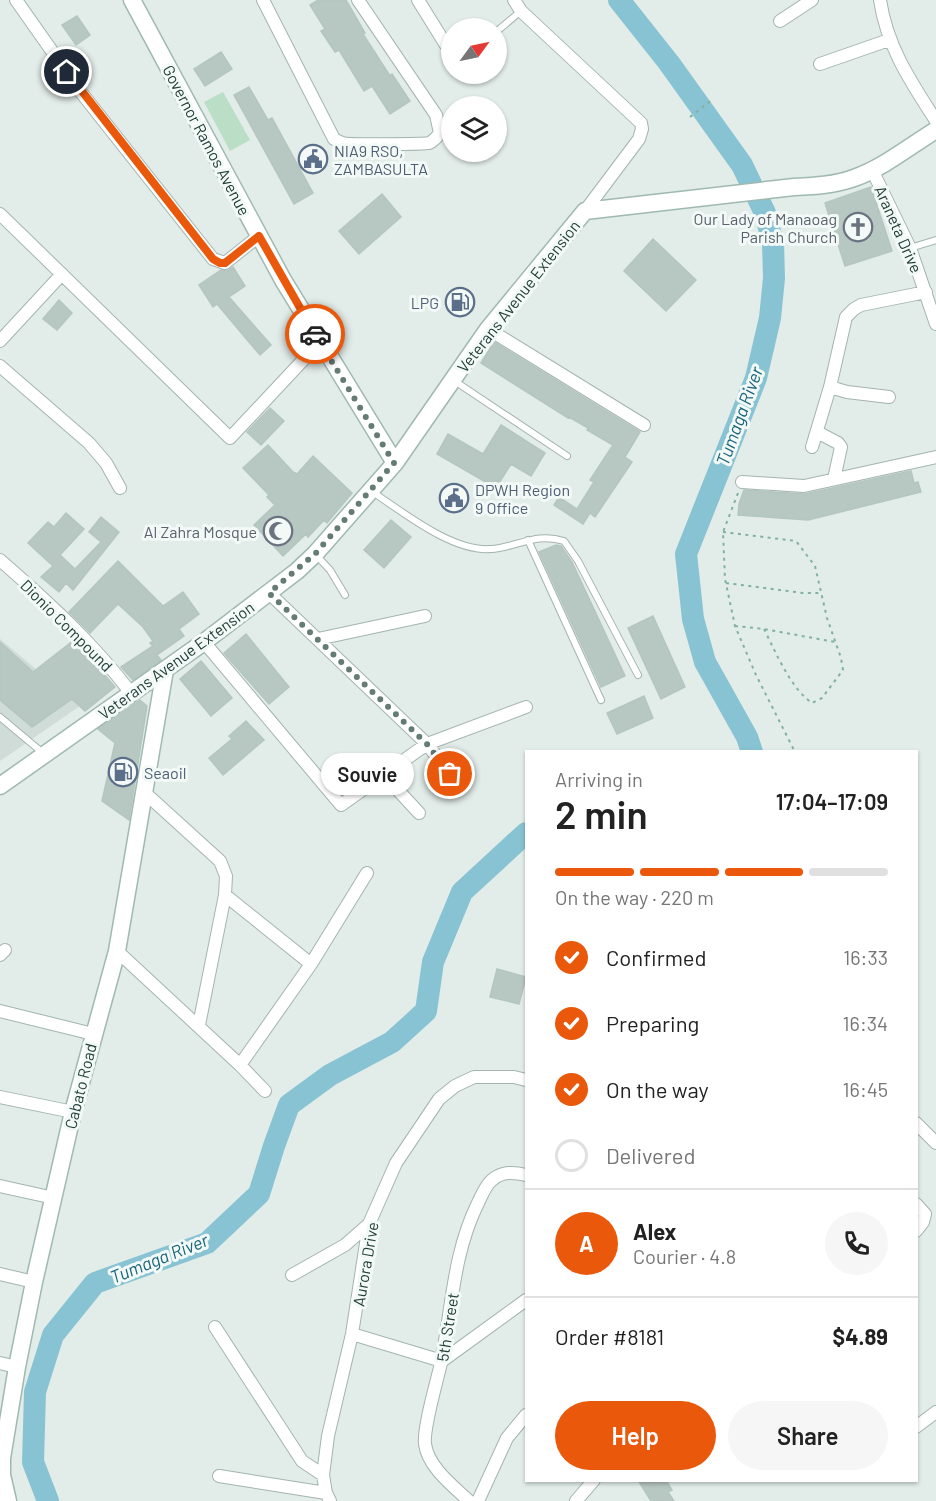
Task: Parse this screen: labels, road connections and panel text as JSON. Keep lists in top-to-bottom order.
{
  "streets": {
    "main road": ["Governor Ramos Avenue", "Veterans Avenue Extension", "Cabato Road"],
    "street": [
      "Araneta Drive",
      "Dionio Compound",
      "Aurora Drive",
      "5th Street"
    ]
  },
  "crossings": [
    ["Governor Ramos Avenue", "Veterans Avenue Extension"],
    ["Veterans Avenue Extension", "Dionio Compound"],
    ["Veterans Avenue Extension", "Cabato Road"]
  ],
  "water": ["Tumaga River"],
  "places": {
    "public building": ["NIA9 RSO, ZAMBASULTA", "DPWH Region 9 Office"],
    "church": ["Our Lady of Manaoag Parish Church"],
    "fuel station": ["LPG", "Seaoil"],
    "mosque": ["Al Zahra Mosque"],
    "other": ["Souvie"]
  },
  "north": "top right",
  "page": {
    "heading": ["2 min", "Arriving in", "17:04–17:09"],
    "panel": [
      "Alex",
      "Courier · 4.8",
      "Order #8181",
      "$4.89"
    ],
    "bubble": "Souvie",
    "bar": "On the way · 220 m",
    "list": [
      ["Confirmed", "16:33"],
      ["Preparing", "16:34"],
      ["On the way", "16:45"],
      "Delivered"
    ],
    "round": "A",
    "buttons": ["Help", "Share"]
  }
}
